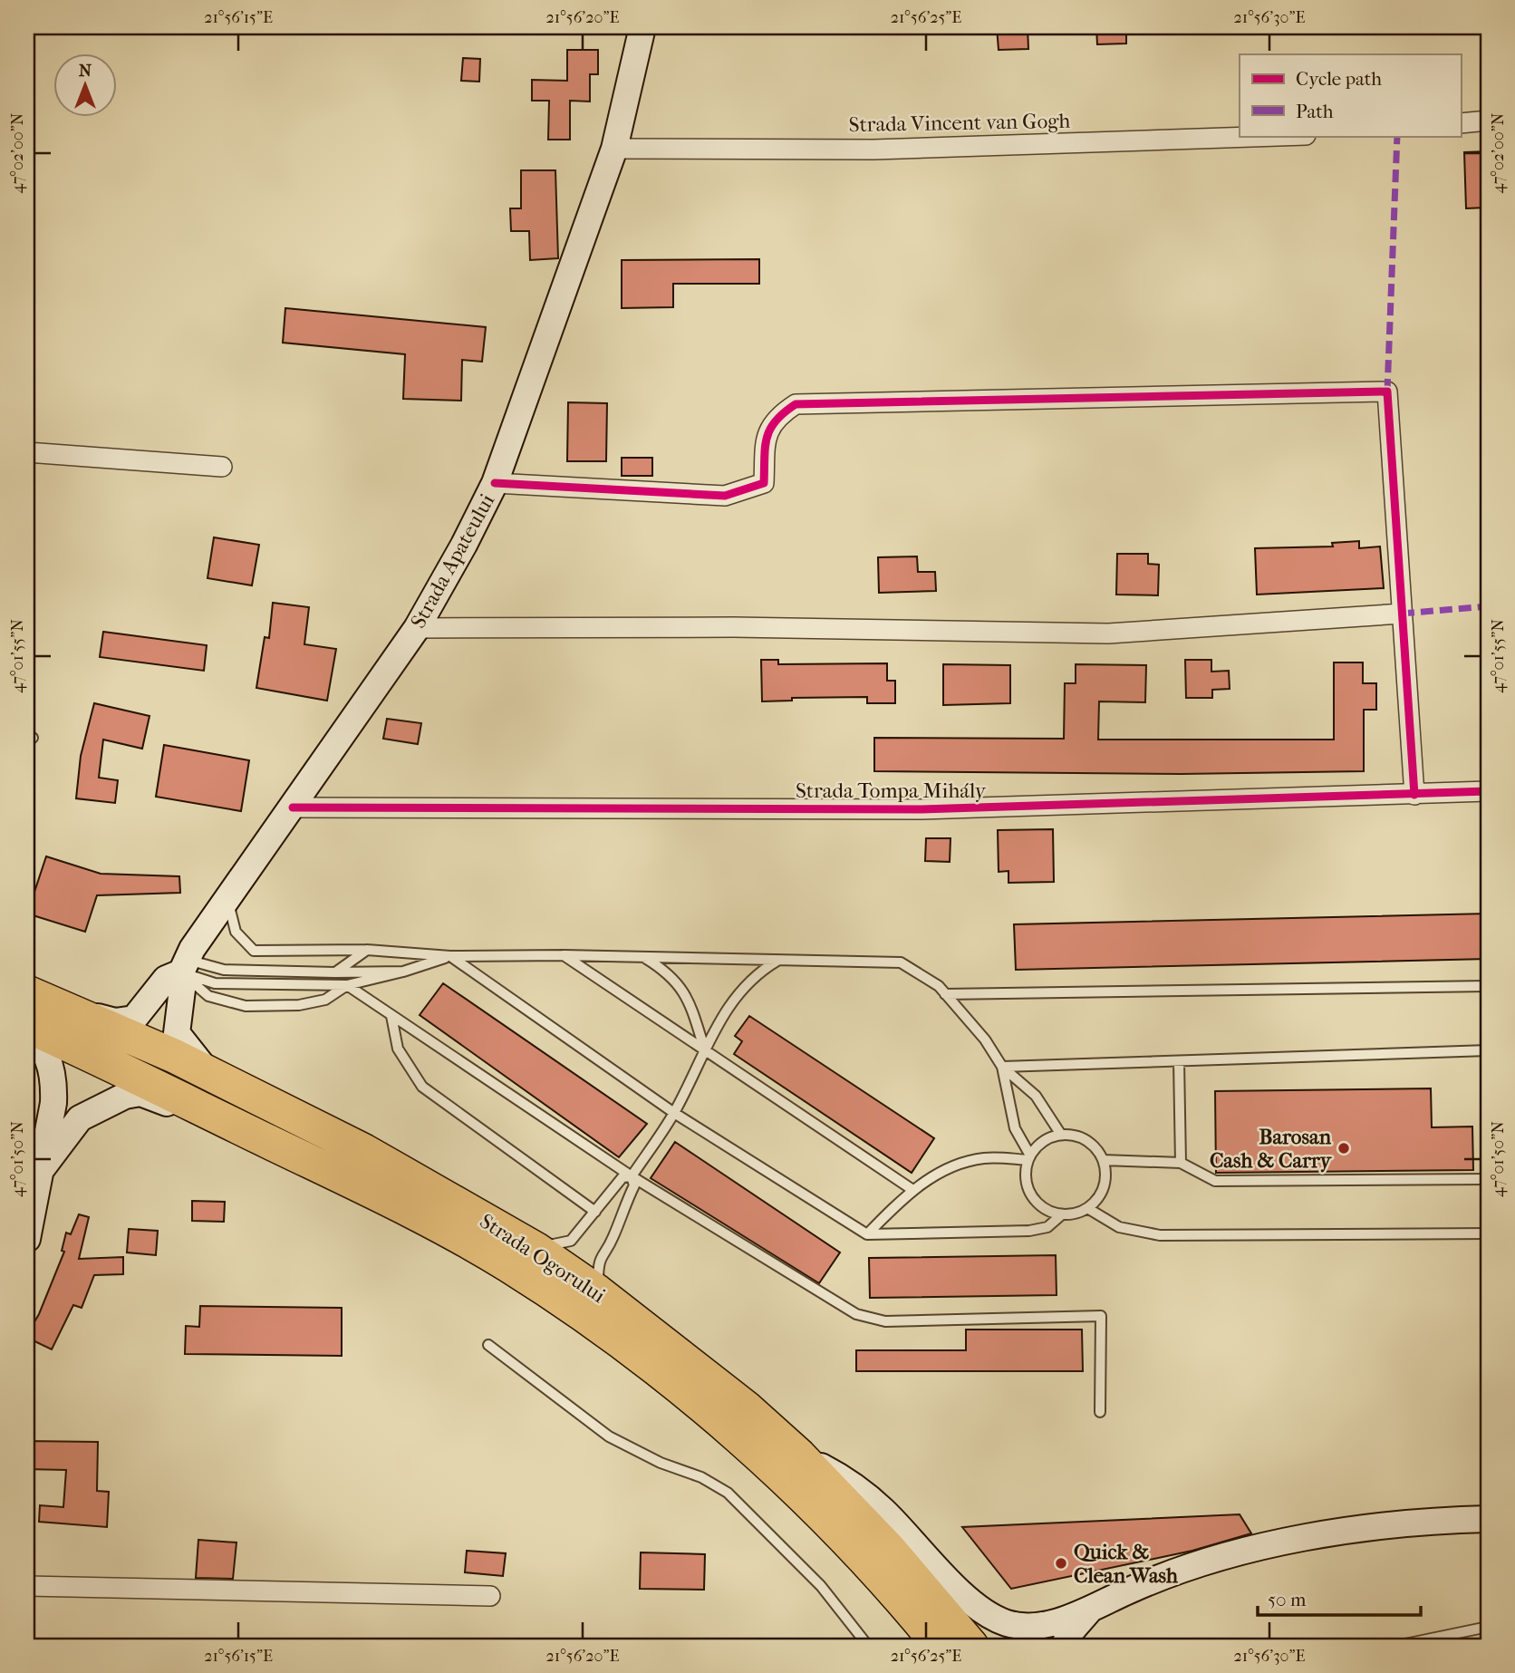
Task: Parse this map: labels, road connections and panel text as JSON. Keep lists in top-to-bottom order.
{
  "streets": {
    "highway": ["Strada Ogorului"],
    "street": ["Strada Vincent van Gogh", "Strada Apateului", "Strada Tompa Mihály"]
  },
  "crossings": [
    ["Strada Vincent van Gogh", "Strada Apateului"],
    ["Strada Apateului", "Strada Tompa Mihály"],
    ["Strada Apateului", "Strada Ogorului"]
  ],
  "places": ["Barosan Cash & Carry", "Quick & Clean Wash"],
  "legend": ["Cycle path", "Path"],
  "scale_bar": "50 m",
  "north": "top",
  "coordinates": [
    "21°56'15\"E",
    "21°56'20\"E",
    "21°56'25\"E",
    "21°56'30\"E",
    "47°02'00\"N",
    "47°01'55\"N",
    "47°01'50\"N"
  ]
}
